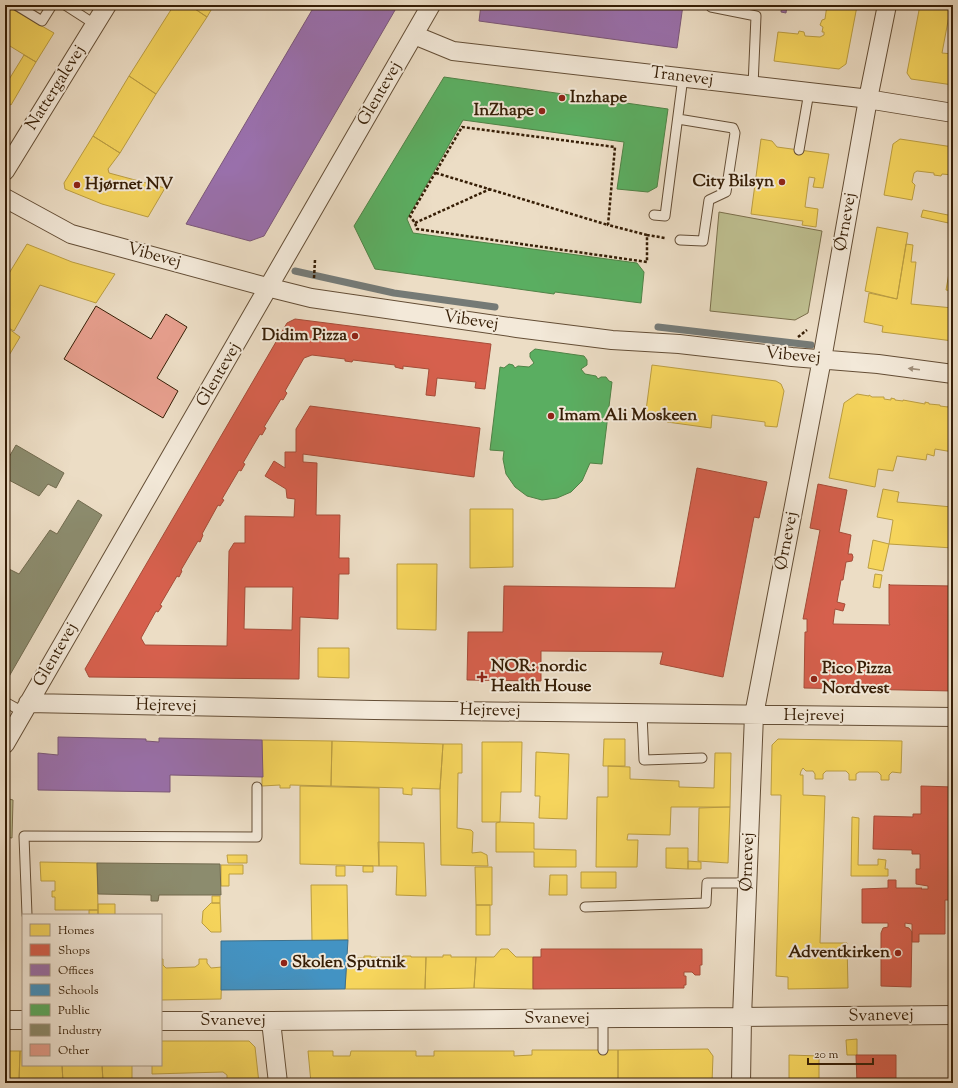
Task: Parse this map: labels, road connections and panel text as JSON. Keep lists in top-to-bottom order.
{
  "streets": {
    "street": [
      "Tranevej",
      "Nattergalevej",
      "Glentevej",
      "Ørnevej",
      "Vibevej",
      "Hejrevej",
      "Svanevej"
    ]
  },
  "crossings": [
    ["Tranevej", "Glentevej"],
    ["Tranevej", "Ørnevej"],
    ["Glentevej", "Vibevej"],
    ["Glentevej", "Hejrevej"],
    ["Ørnevej", "Vibevej"],
    ["Ørnevej", "Hejrevej"],
    ["Ørnevej", "Svanevej"]
  ],
  "places": {
    "other": [
      "Inzhape",
      "InZhape",
      "City Bilsyn",
      "Hjørnet NV",
      "Didim Pizza",
      "Imam Ali Moskeen",
      "Pico Pizza Nordvest",
      "Adventkirken",
      "Skolen Sputnik"
    ],
    "health": ["NOR: nordic Health House"]
  },
  "legend": [
    "Homes",
    "Shops",
    "Offices",
    "Schools",
    "Public",
    "Industry",
    "Other"
  ],
  "scale_bar": "20 m"
}
